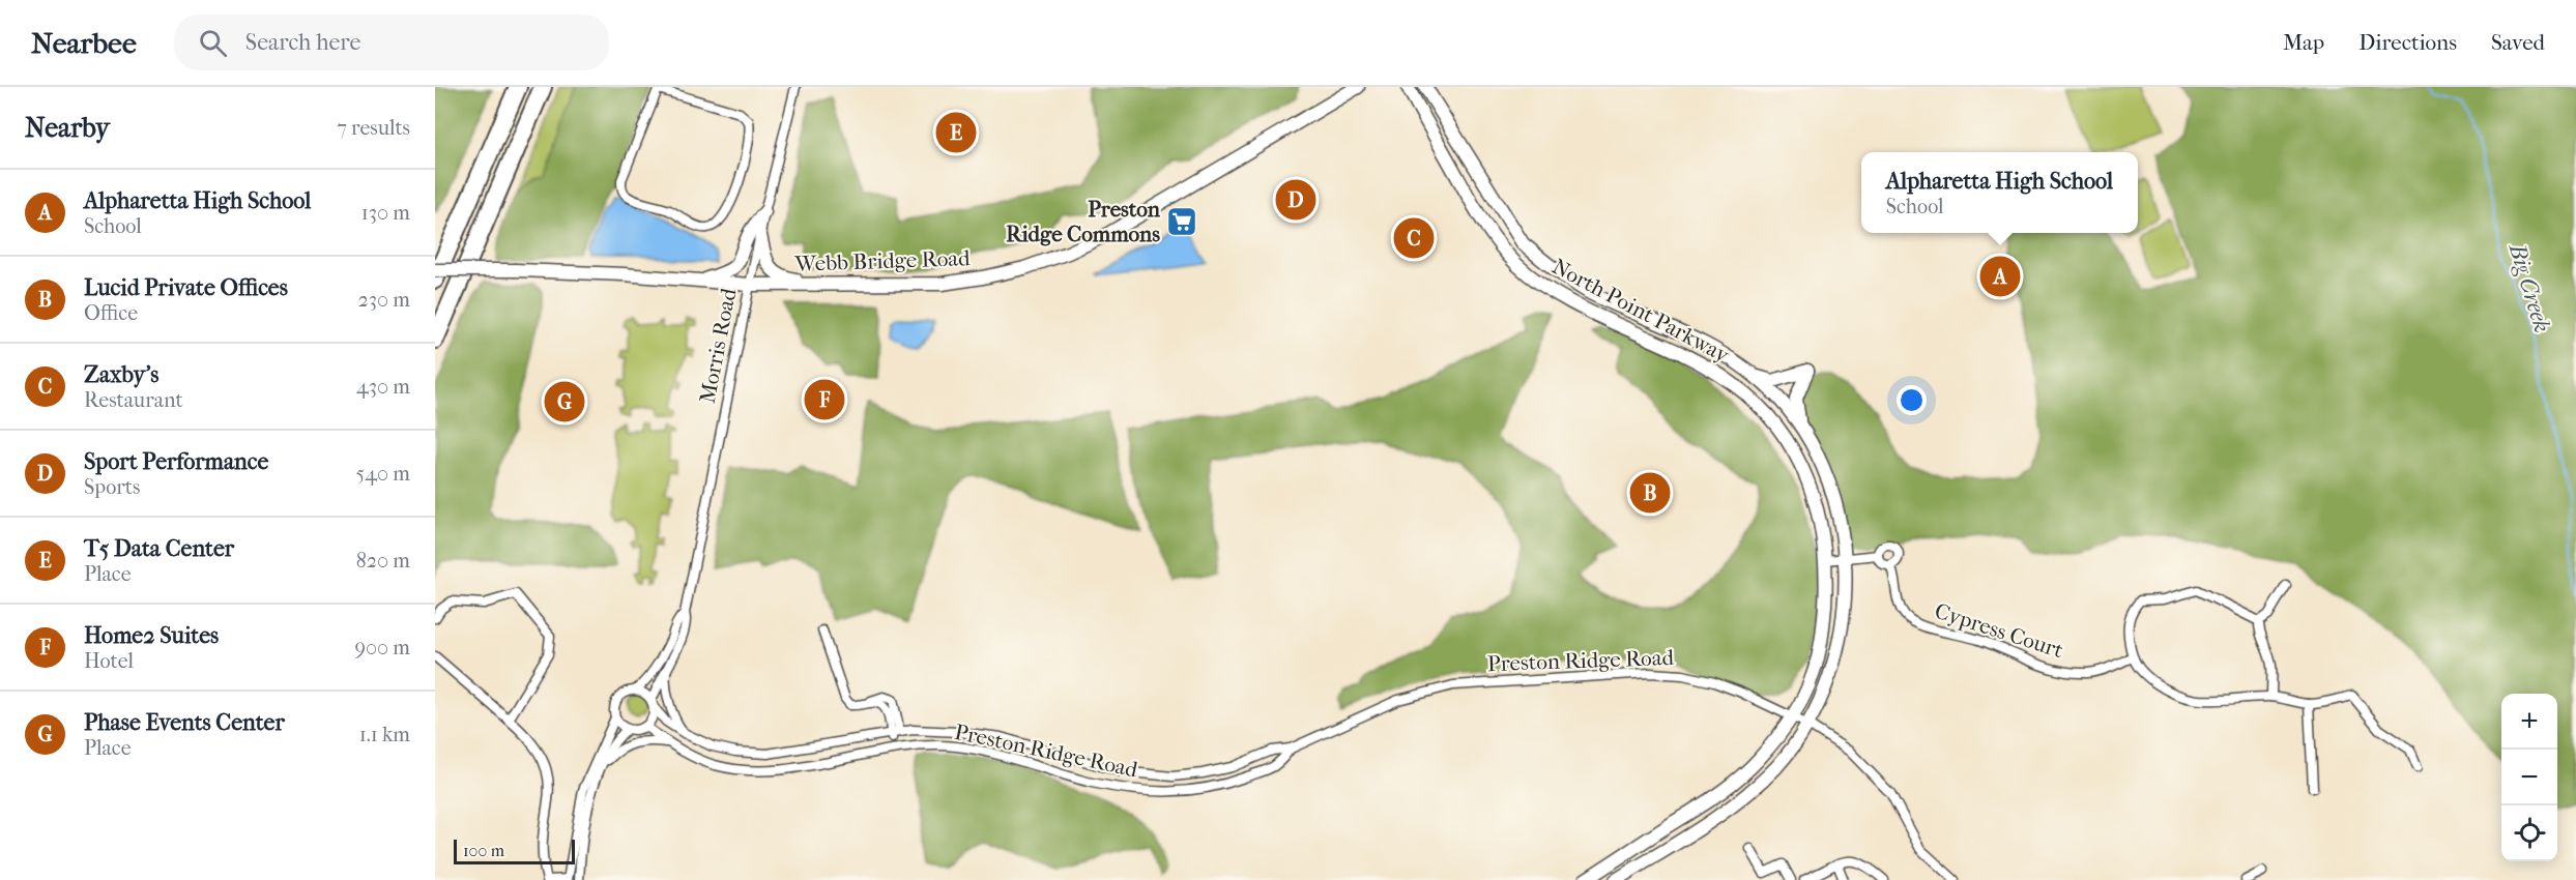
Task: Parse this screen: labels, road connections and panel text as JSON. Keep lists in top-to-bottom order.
{
  "streets": {
    "street": [
      "Webb Bridge Road",
      "North Point Parkway",
      "Morris Road",
      "Cypress Court",
      "Preston Ridge Road"
    ]
  },
  "crossings": [
    ["Webb Bridge Road", "Morris Road"],
    ["North Point Parkway", "Cypress Court"],
    ["North Point Parkway", "Preston Ridge Road"],
    ["Morris Road", "Preston Ridge Road"]
  ],
  "water": ["Big Creek"],
  "places": {
    "supermarket": ["Preston Ridge Commons"]
  },
  "scale_bar": "100 m",
  "page": {
    "header": "Nearbee",
    "search": "Search here",
    "nav": ["Map", "Directions", "Saved"],
    "heading": ["Nearby", "7 results"],
    "pins": [
      "E",
      "D",
      "C",
      "A",
      "F",
      "G",
      "B"
    ],
    "popup": ["Alpharetta High School", "School"],
    "list": [
      {
        "mark": "A",
        "name": "Alpharetta High School",
        "note": "School",
        "value": "130 m"
      },
      {
        "mark": "B",
        "name": "Lucid Private Offices",
        "note": "Office",
        "value": "230 m"
      },
      {
        "mark": "C",
        "name": "Zaxby's",
        "note": "Restaurant",
        "value": "430 m"
      },
      {
        "mark": "D",
        "name": "Sport Performance",
        "note": "Sports",
        "value": "540 m"
      },
      {
        "mark": "E",
        "name": "T5 Data Center",
        "note": "Place",
        "value": "820 m"
      },
      {
        "mark": "F",
        "name": "Home2 Suites",
        "note": "Hotel",
        "value": "900 m"
      },
      {
        "mark": "G",
        "name": "Phase Events Center",
        "note": "Place",
        "value": "1.1 km"
      }
    ],
    "map_buttons": ["+", "−"],
    "scale": "100 m"
  }
}
